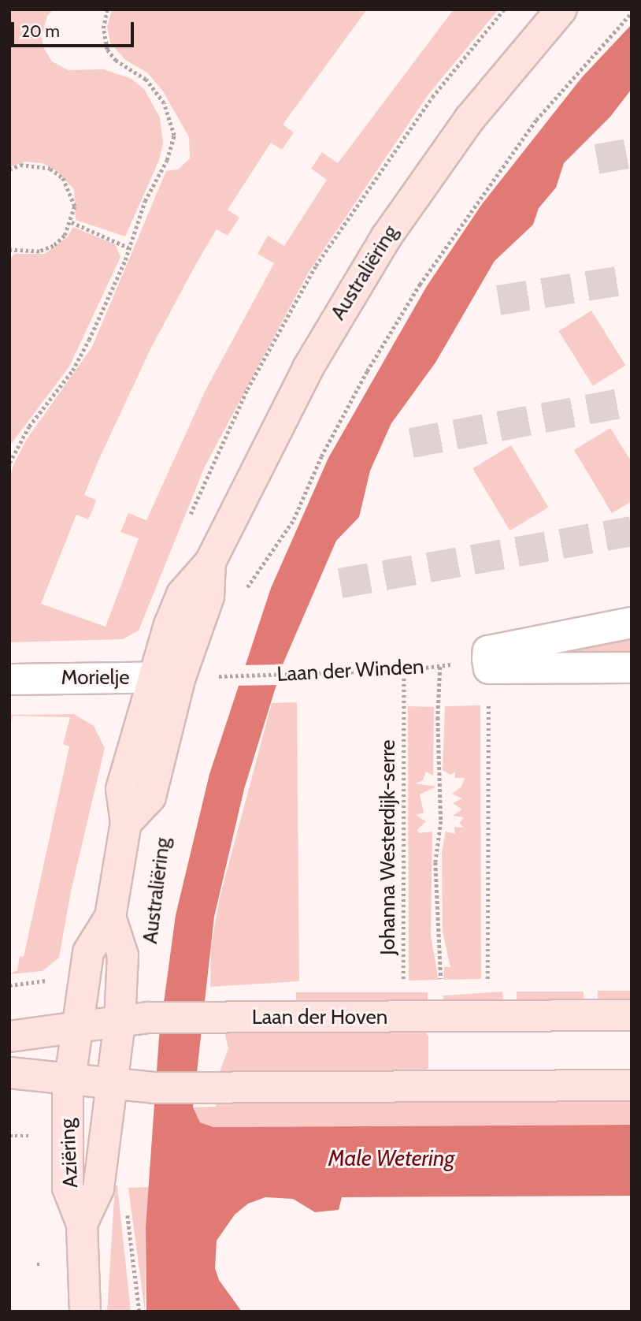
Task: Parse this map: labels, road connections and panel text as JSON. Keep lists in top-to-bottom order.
{
  "streets": {
    "street": [
      "Australiëring",
      "Morielje",
      "Laan der Hoven",
      "Aziëring"
    ],
    "path": ["Laan der Winden", "Johanna Westerdijk-serre"]
  },
  "crossings": [
    ["Australiëring", "Morielje"],
    ["Australiëring", "Laan der Hoven"],
    ["Australiëring", "Aziëring"],
    ["Laan der Winden", "Johanna Westerdijk-serre"]
  ],
  "water": ["Male Wetering"],
  "scale_bar": "20 m"
}
